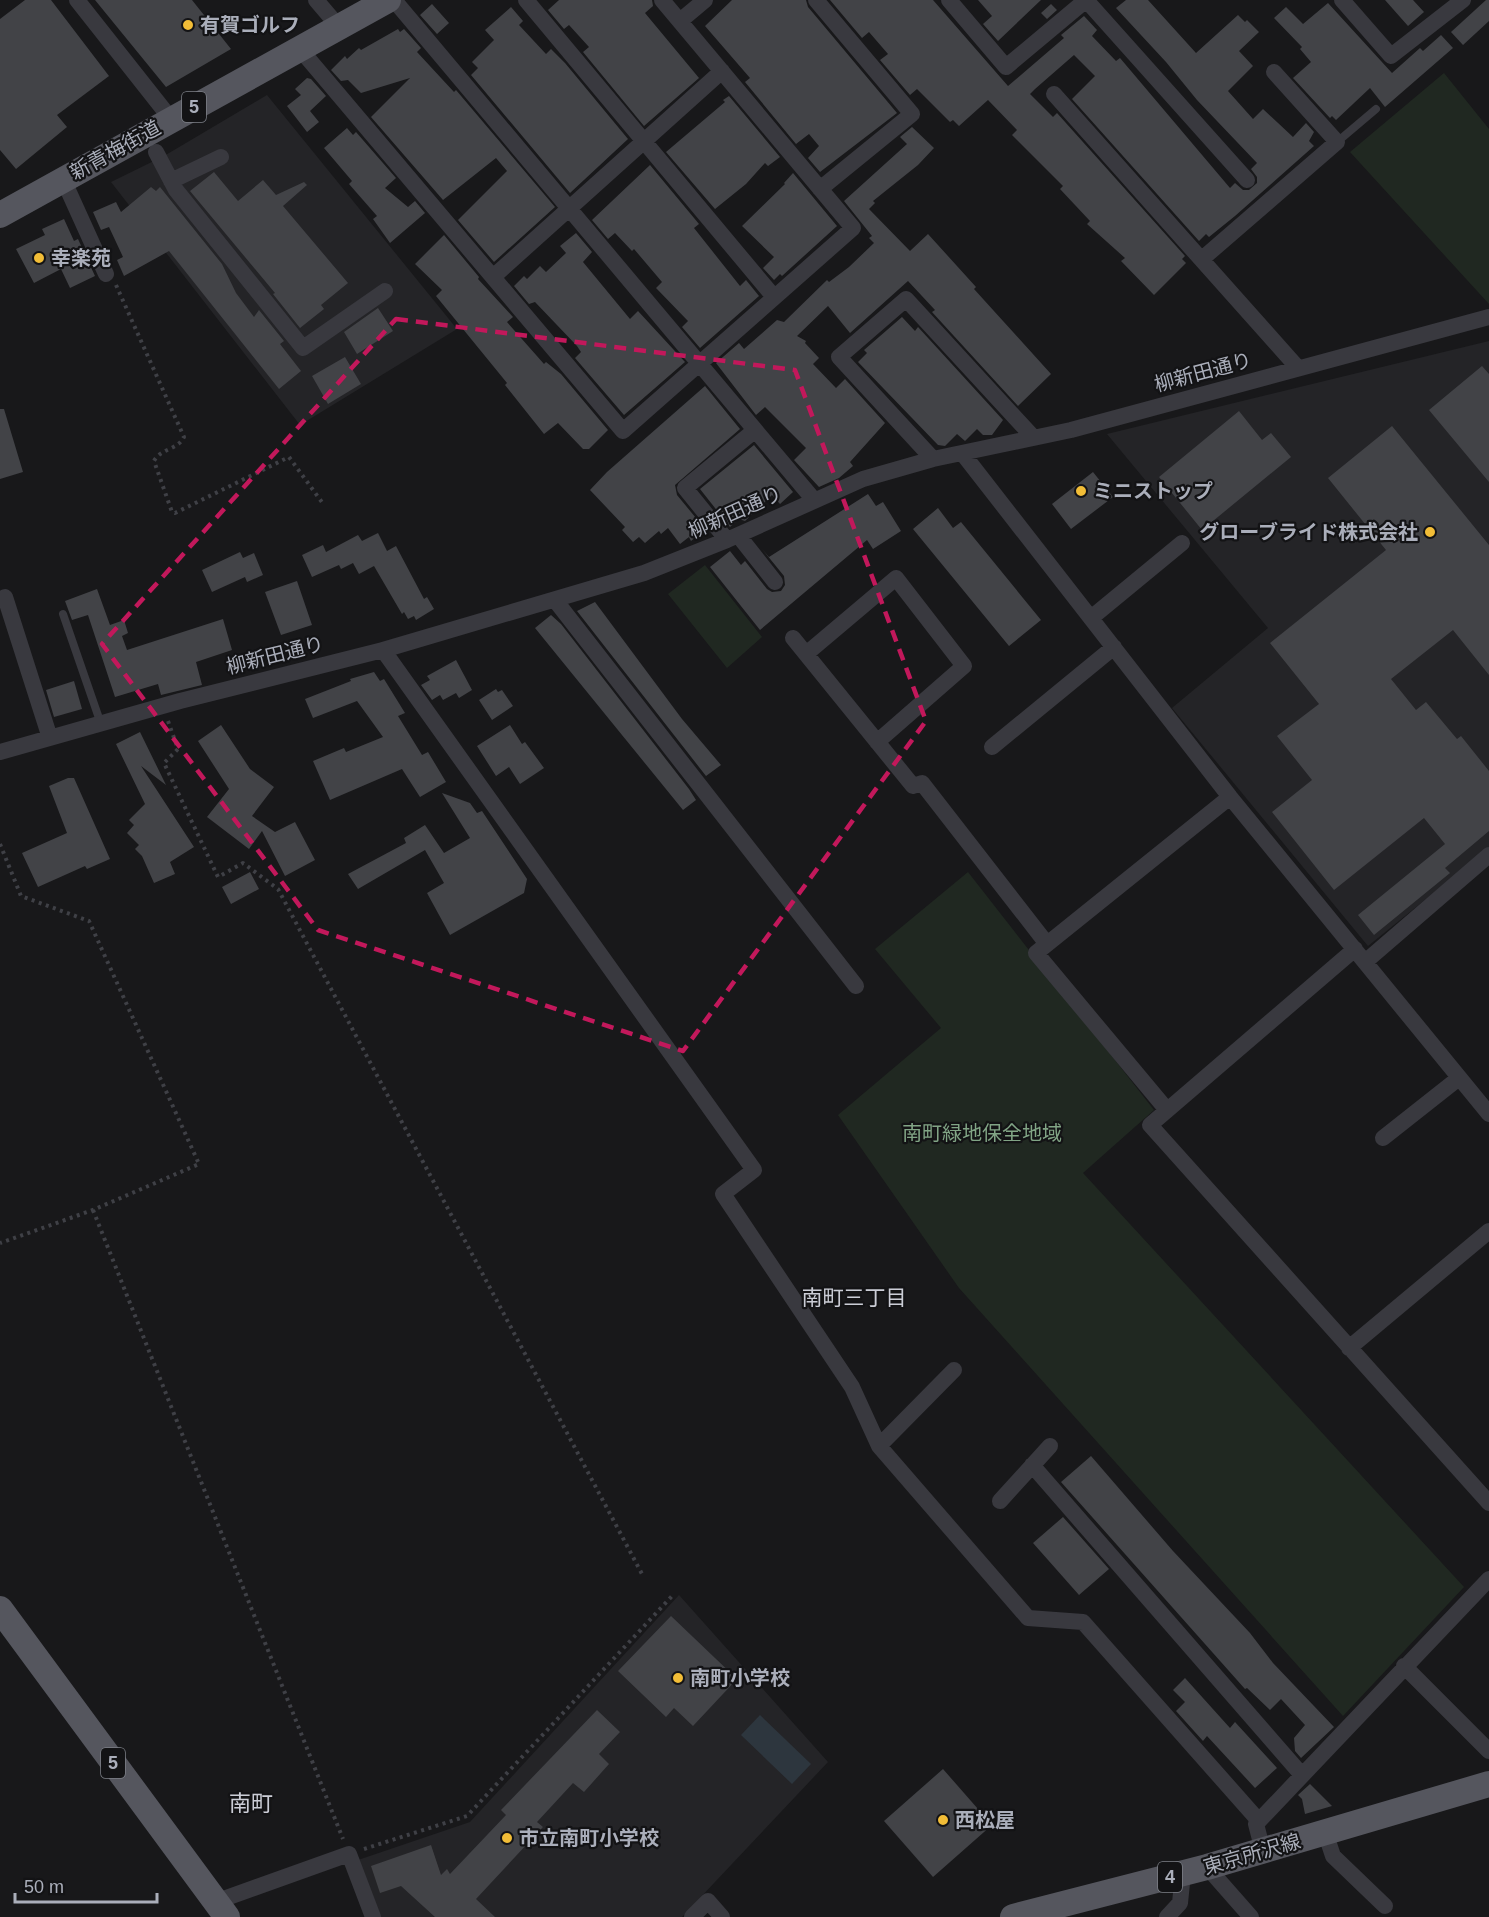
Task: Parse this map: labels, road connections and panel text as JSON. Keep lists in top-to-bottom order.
{
  "streets": {
    "main road": [
      "5",
      "新青梅街道",
      "東京所沢線",
      "4"
    ],
    "street": ["柳新田通り"]
  },
  "districts": ["南町三丁目", "南町"],
  "parks": ["南町緑地保全地域"],
  "places": [
    "有賀ゴルフ",
    "幸楽苑",
    "ミニストップ",
    "グローブライド株式会社",
    "南町小学校",
    "西松屋",
    "市立南町小学校"
  ],
  "scale_bar": "50 m"
}
